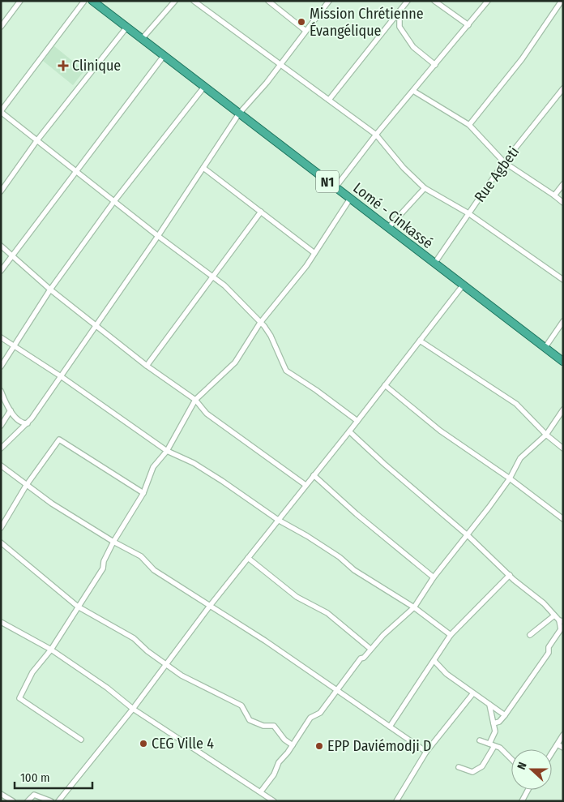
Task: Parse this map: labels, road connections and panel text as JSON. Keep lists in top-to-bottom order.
{
  "streets": {
    "highway": ["N1", "Lomé - Cinkassé"],
    "street": ["Rue Agbeti"]
  },
  "crossings": [
    ["Rue Agbeti", "Lomé - Cinkassé"]
  ],
  "places": {
    "other": ["Mission Chrétienne Évangélique", "CEG Ville 4", "EPP Daviémodji D"],
    "health": ["Clinique"]
  },
  "scale_bar": "100 m",
  "north": "left"
}
